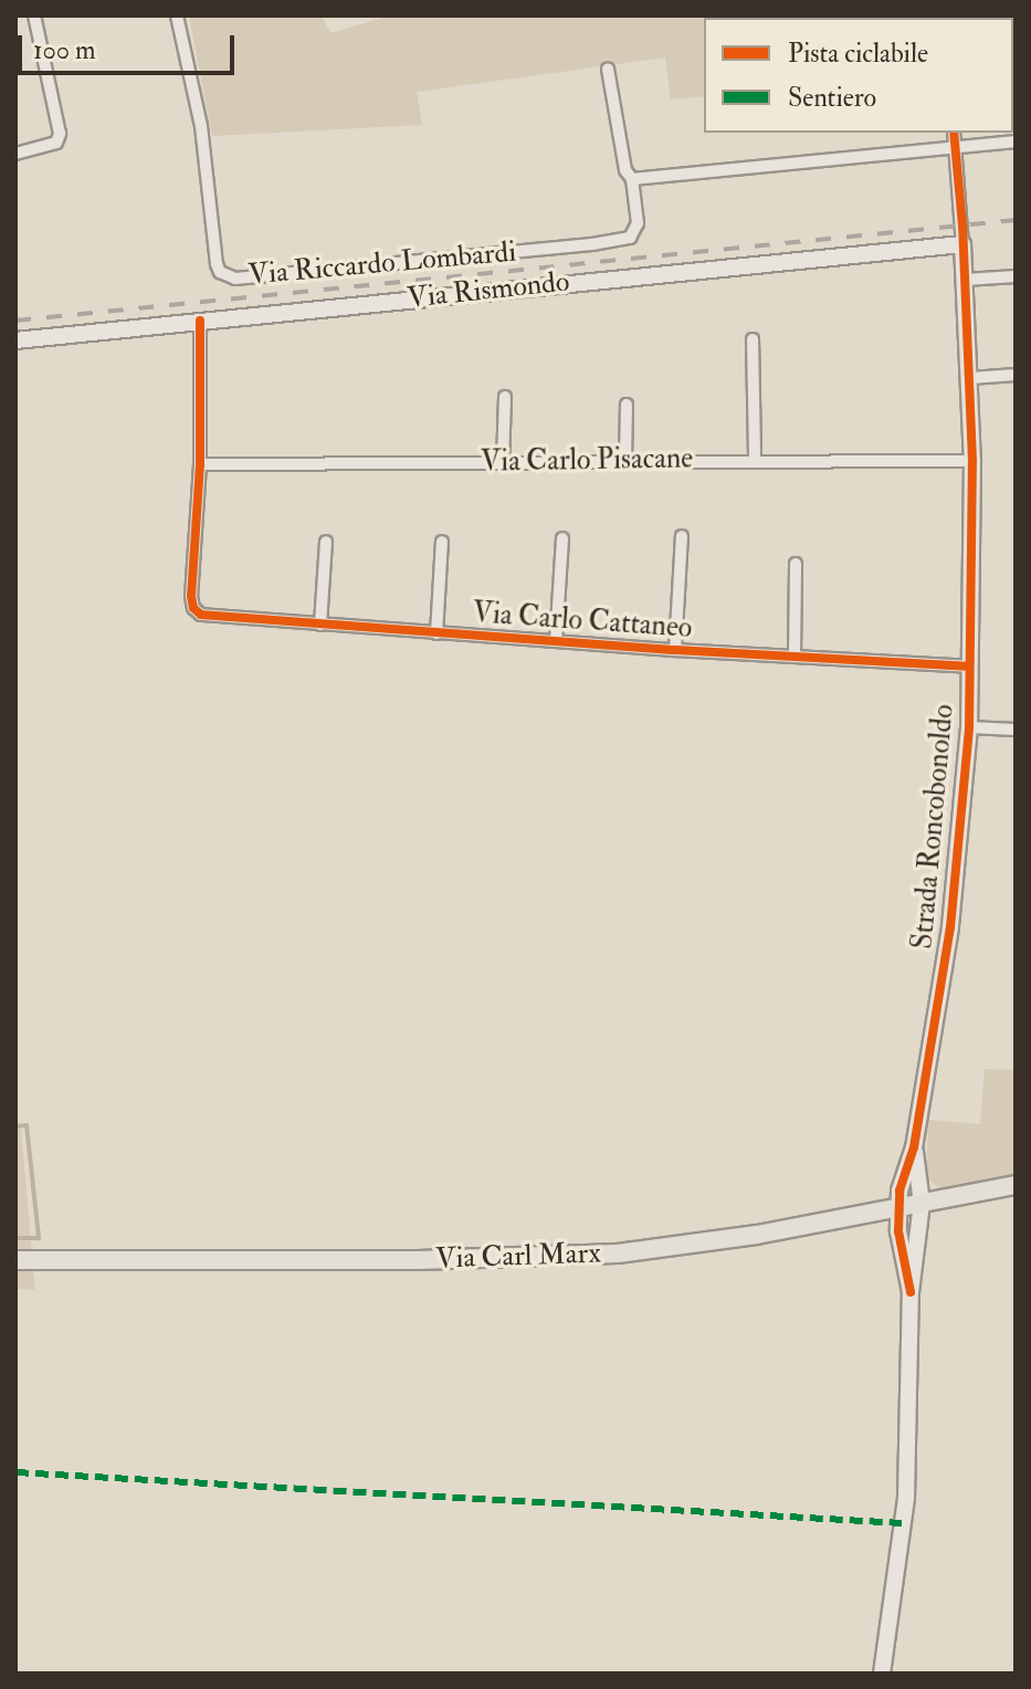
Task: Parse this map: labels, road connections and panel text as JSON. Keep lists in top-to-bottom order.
{
  "streets": {
    "main road": ["Via Carl Marx"],
    "street": [
      "Via Riccardo Lombardi",
      "Via Rismondo",
      "Via Carlo Pisacane",
      "Via Carlo Cattaneo",
      "Strada Roncobonoldo"
    ]
  },
  "crossings": [
    ["Via Rismondo", "Strada Roncobonoldo"],
    ["Via Carlo Pisacane", "Via Carlo Cattaneo"],
    ["Via Carlo Pisacane", "Strada Roncobonoldo"],
    ["Via Carlo Cattaneo", "Strada Roncobonoldo"],
    ["Strada Roncobonoldo", "Via Carl Marx"]
  ],
  "legend": ["Pista ciclabile", "Sentiero"],
  "scale_bar": "100 m"
}
